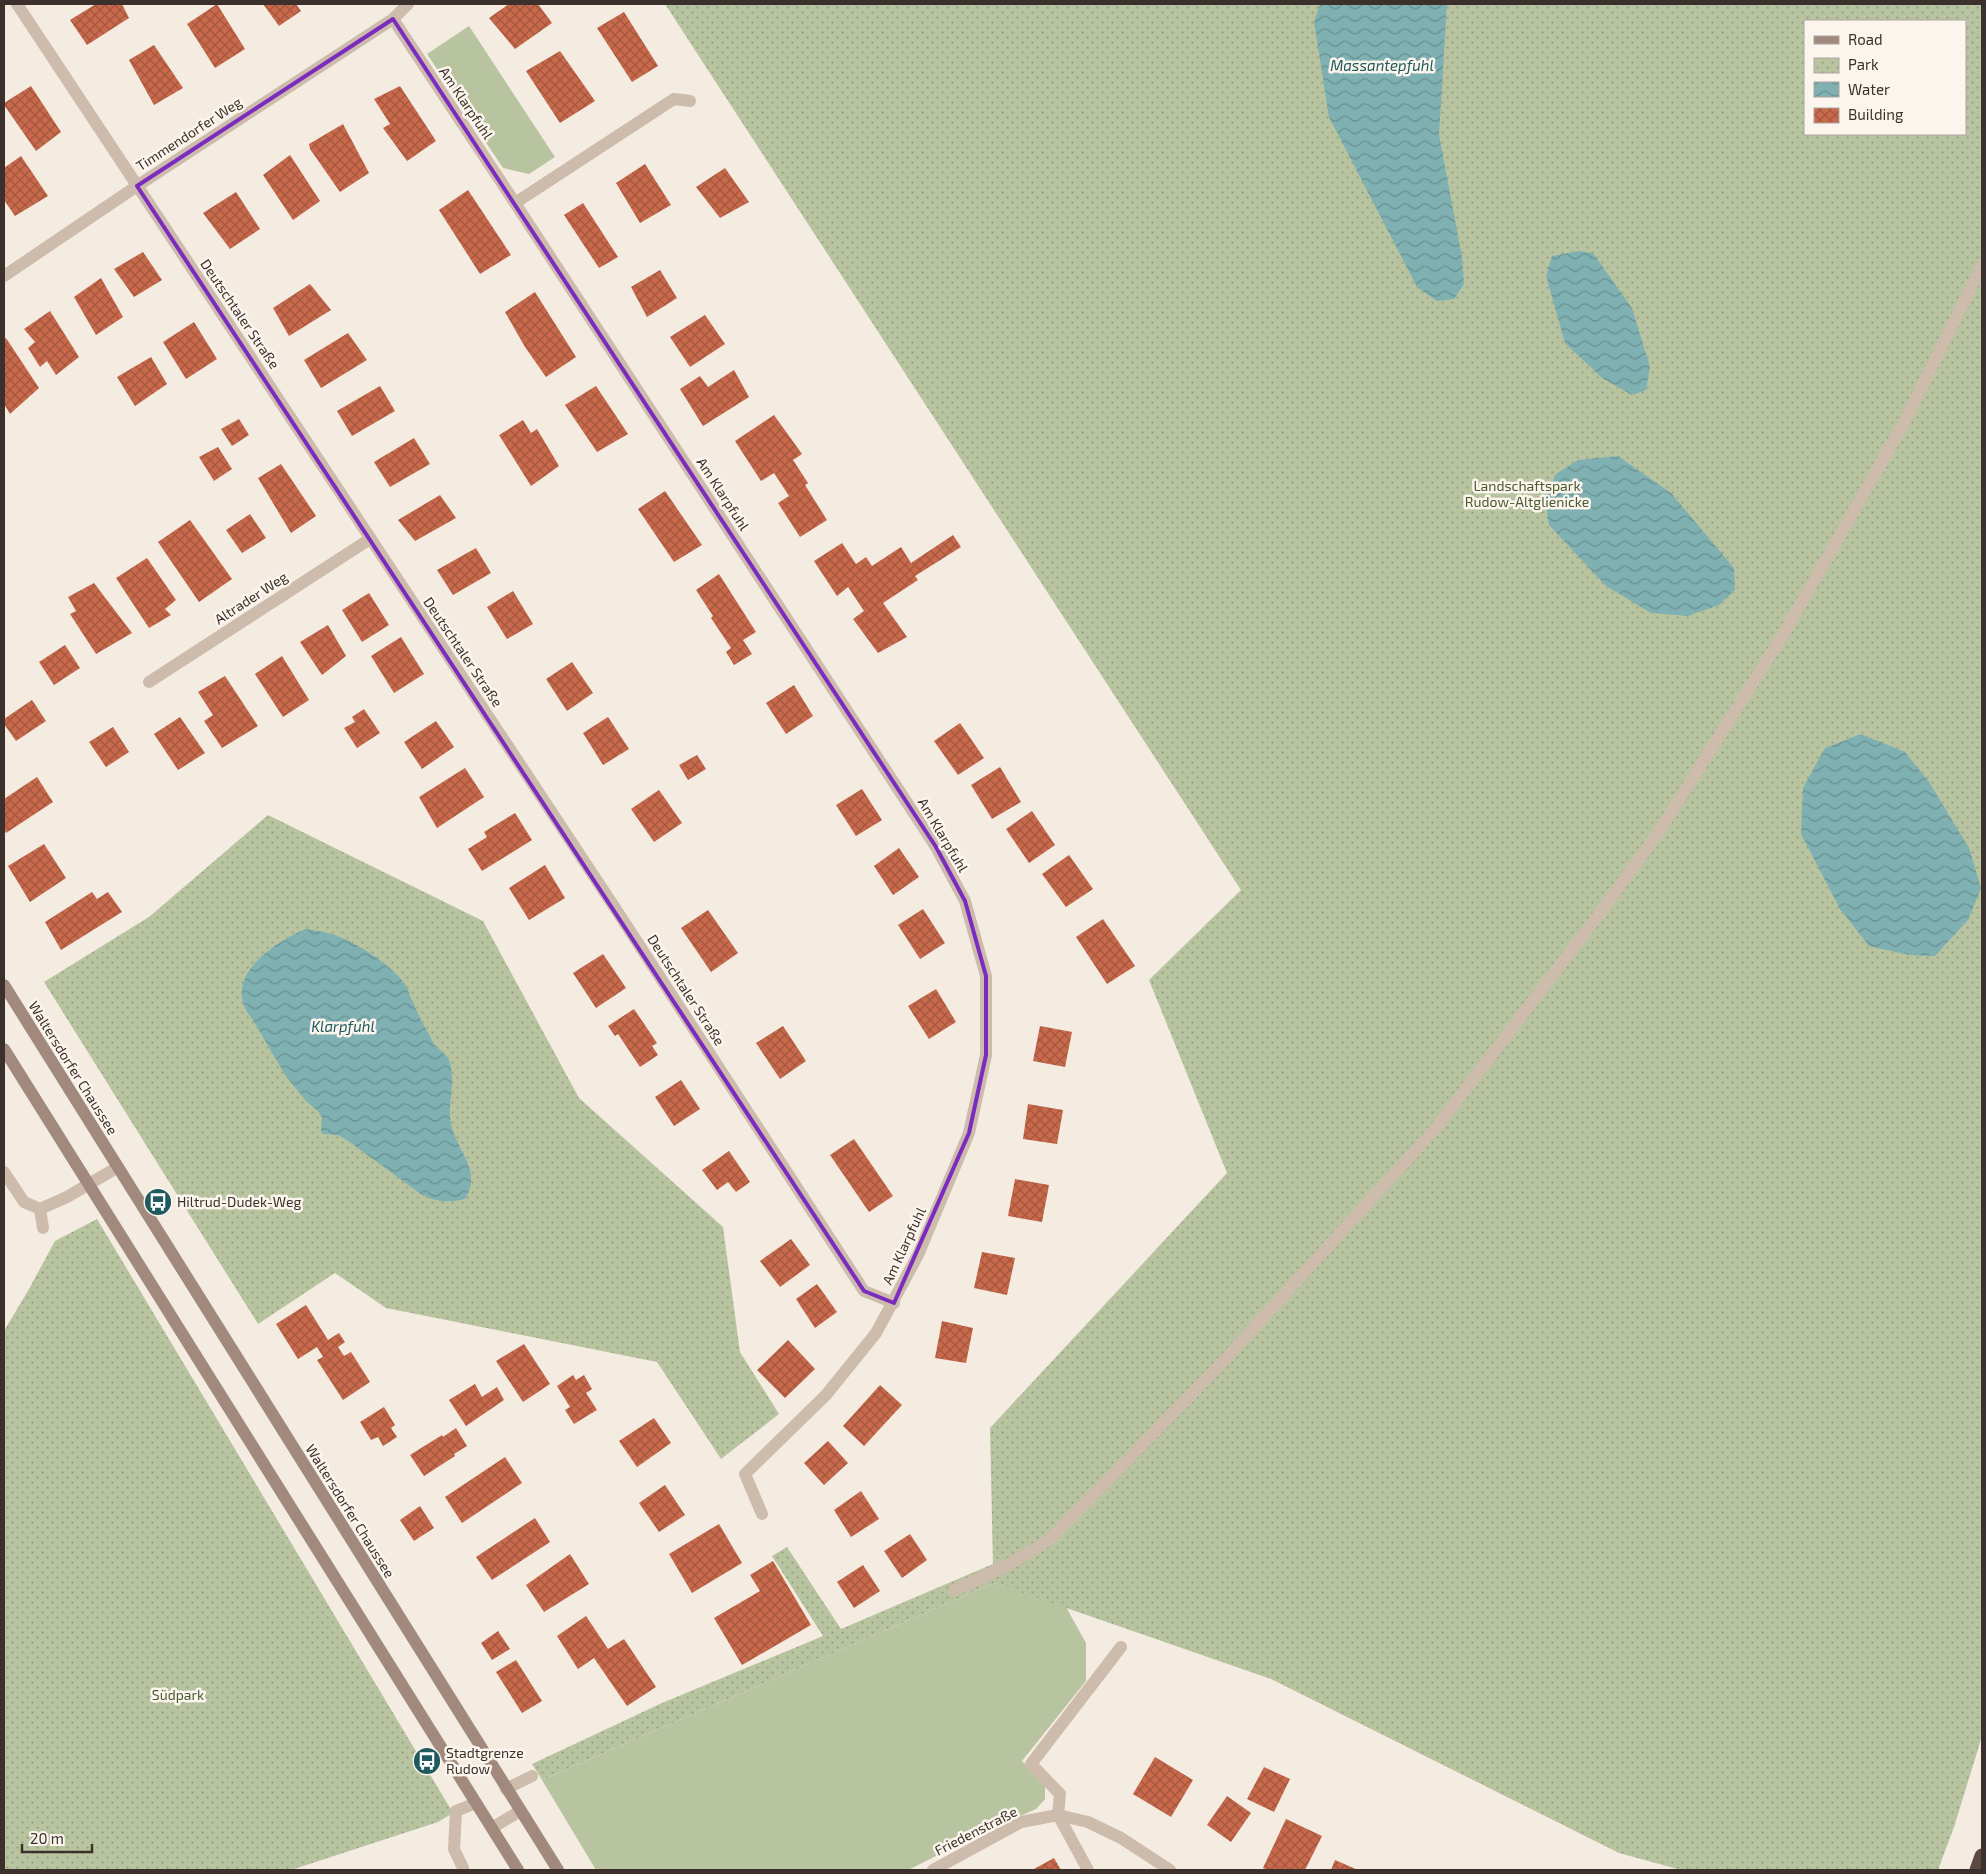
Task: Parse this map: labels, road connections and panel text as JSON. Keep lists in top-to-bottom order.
{
  "streets": {
    "main road": ["Waltersdorfer Chaussee"],
    "street": [
      "Am Klarpfuhl",
      "Timmendorfer Weg",
      "Deutschtaler Straße",
      "Altrader Weg",
      "Friedenstraße"
    ]
  },
  "crossings": [
    ["Am Klarpfuhl", "Timmendorfer Weg"],
    ["Am Klarpfuhl", "Deutschtaler Straße"],
    ["Timmendorfer Weg", "Deutschtaler Straße"],
    ["Deutschtaler Straße", "Altrader Weg"]
  ],
  "water": ["Massantepfuhl", "Klarpfuhl"],
  "parks": ["Landschaftspark Rudow-Altglienicke", "Südpark"],
  "places": {
    "bus stop": ["Hiltrud-Dudek-Weg", "Stadtgrenze Rudow"]
  },
  "legend": [
    "Road",
    "Park",
    "Water",
    "Building"
  ],
  "scale_bar": "20 m"
}
